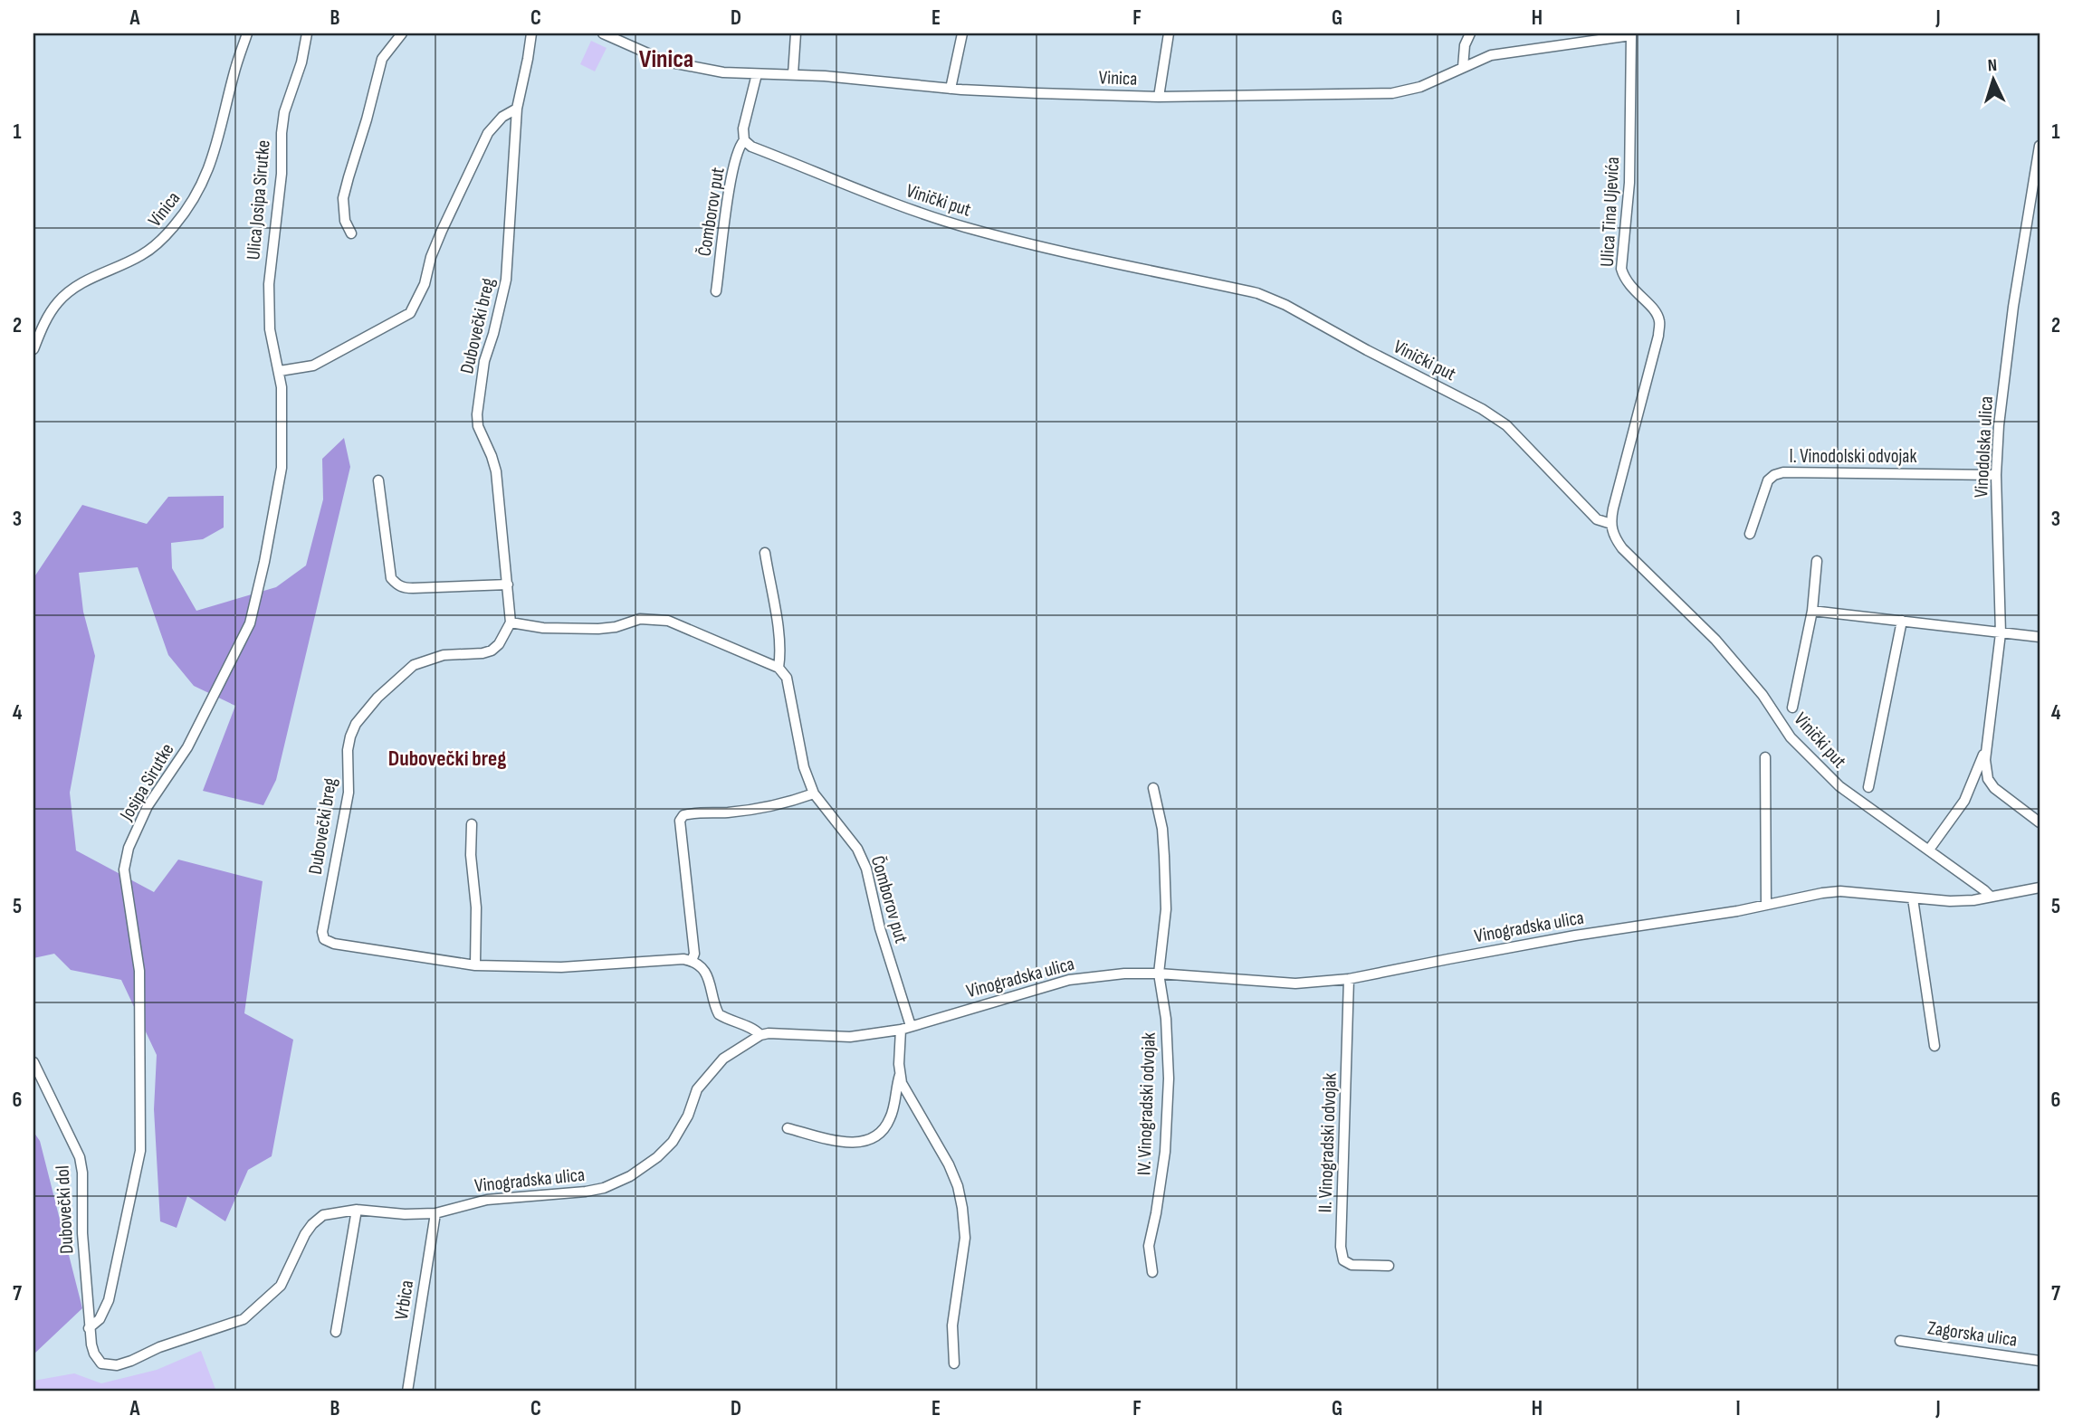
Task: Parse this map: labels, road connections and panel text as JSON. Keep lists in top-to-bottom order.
{
  "streets": {
    "street": [
      "Vinica",
      "Ulica Josipa Sirutke",
      "Vinički put",
      "Čomborov put",
      "Ulica Tina Ujevića",
      "Dubovečki breg",
      "Vinodolska ulica",
      "I. Vinodolski odvojak",
      "Josipa Sirutke",
      "Vinogradska ulica",
      "IV. Vinogradski odvojak",
      "II. Vinogradski odvojak",
      "Dubovečki dol",
      "Vrbica",
      "Zagorska ulica"
    ]
  },
  "crossings": [
    ["Vinica", "Ulica Tina Ujevića"],
    ["Ulica Josipa Sirutke", "Josipa Sirutke"],
    ["Vinički put", "Čomborov put"],
    ["Vinički put", "Ulica Tina Ujevića"],
    ["Vinički put", "Vinodolska ulica"],
    ["Vinički put", "Vinogradska ulica"],
    ["Čomborov put", "Vinogradska ulica"],
    ["Vinodolska ulica", "I. Vinodolski odvojak"],
    ["Josipa Sirutke", "Dubovečki dol"],
    ["Vinogradska ulica", "IV. Vinogradski odvojak"],
    ["Vinogradska ulica", "II. Vinogradski odvojak"],
    ["Vinogradska ulica", "Dubovečki dol"],
    ["Vinogradska ulica", "Vrbica"]
  ],
  "districts": ["Vinica", "Dubovečki breg"],
  "north": "top",
  "grid": {
    "columns": [
      "A",
      "B",
      "C",
      "D",
      "E",
      "F",
      "G",
      "H",
      "I",
      "J"
    ],
    "rows": [
      "1",
      "2",
      "3",
      "4",
      "5",
      "6",
      "7"
    ]
  }
}
